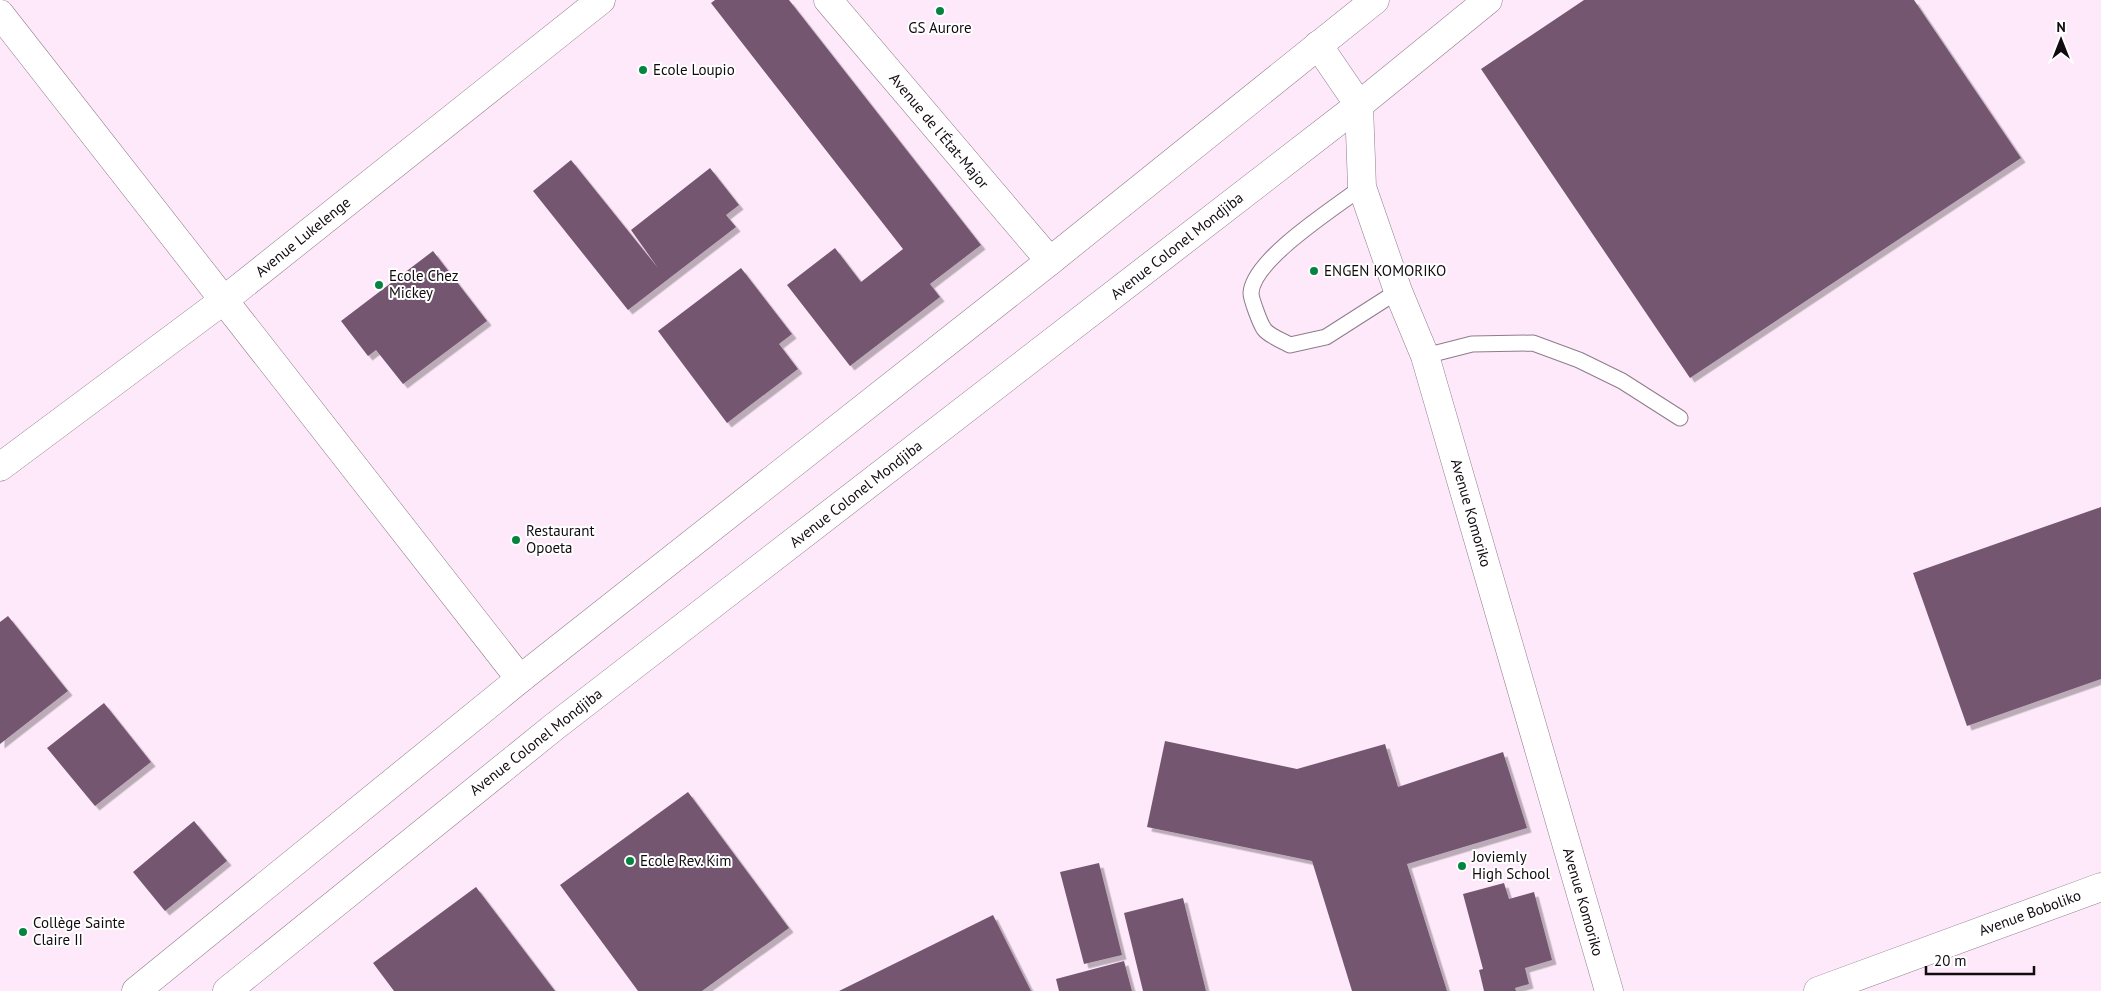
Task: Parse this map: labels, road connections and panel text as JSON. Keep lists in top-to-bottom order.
{
  "streets": {
    "street": [
      "Avenue de l'État-Major",
      "Avenue Lukelenge",
      "Avenue Colonel Mondjiba",
      "Avenue Komoriko",
      "Avenue Boboliko"
    ]
  },
  "crossings": [
    ["Avenue Colonel Mondjiba", "Avenue Komoriko"]
  ],
  "places": [
    "GS Aurore",
    "Ecole Loupio",
    "ENGEN KOMORIKO",
    "Ecole Chez Mickey",
    "Restaurant Opoeta",
    "Ecole Rev. Kim",
    "Joviemly High School",
    "Collège Sainte Claire II"
  ],
  "scale_bar": "20 m",
  "north": "top"
}
